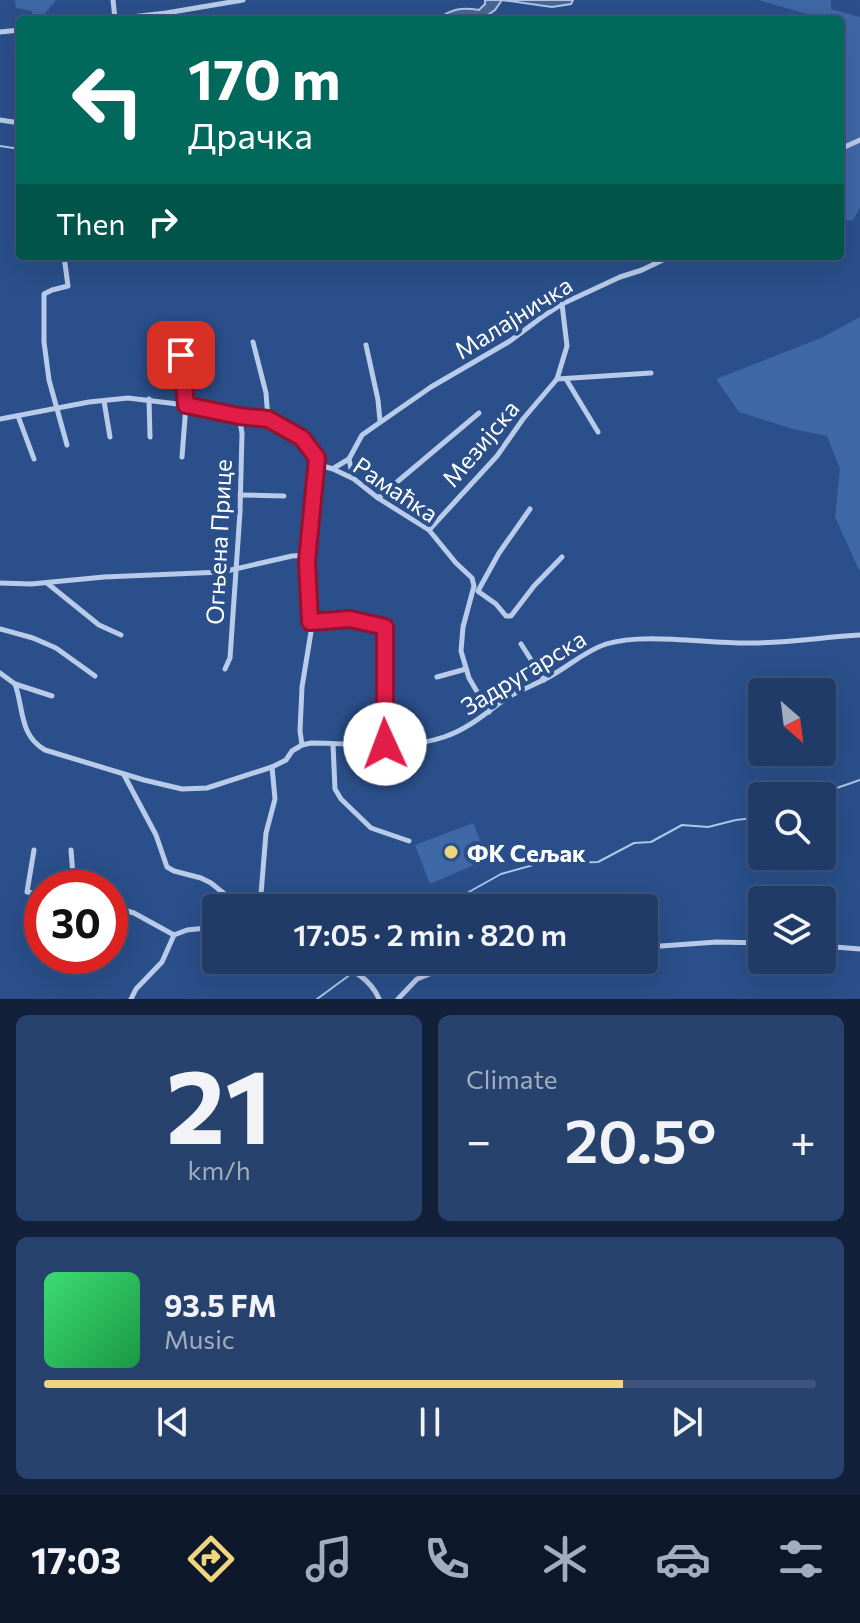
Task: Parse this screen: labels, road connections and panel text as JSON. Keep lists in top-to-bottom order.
{
  "streets": {
    "street": [
      "Малајничка",
      "Мезијска",
      "Рамаћка",
      "Огњена Прице",
      "Задругарска"
    ]
  },
  "crossings": [
    ["Малајничка", "Мезијска"],
    ["Мезијска", "Рамаћка"]
  ],
  "places": ["ФК Сељак"],
  "north": "bottom right",
  "page": {
    "turn": ["170 m", "Драчка"],
    "then": "Then",
    "limit": "30",
    "trip": "17:05 · 2 min · 820 m",
    "tile": [
      ["21", "km/h"],
      "Climate"
    ],
    "heat": ["−", "20.5°", "+"],
    "song": ["93.5 FM", "Music"],
    "tabs": "17:03"
  }
}
